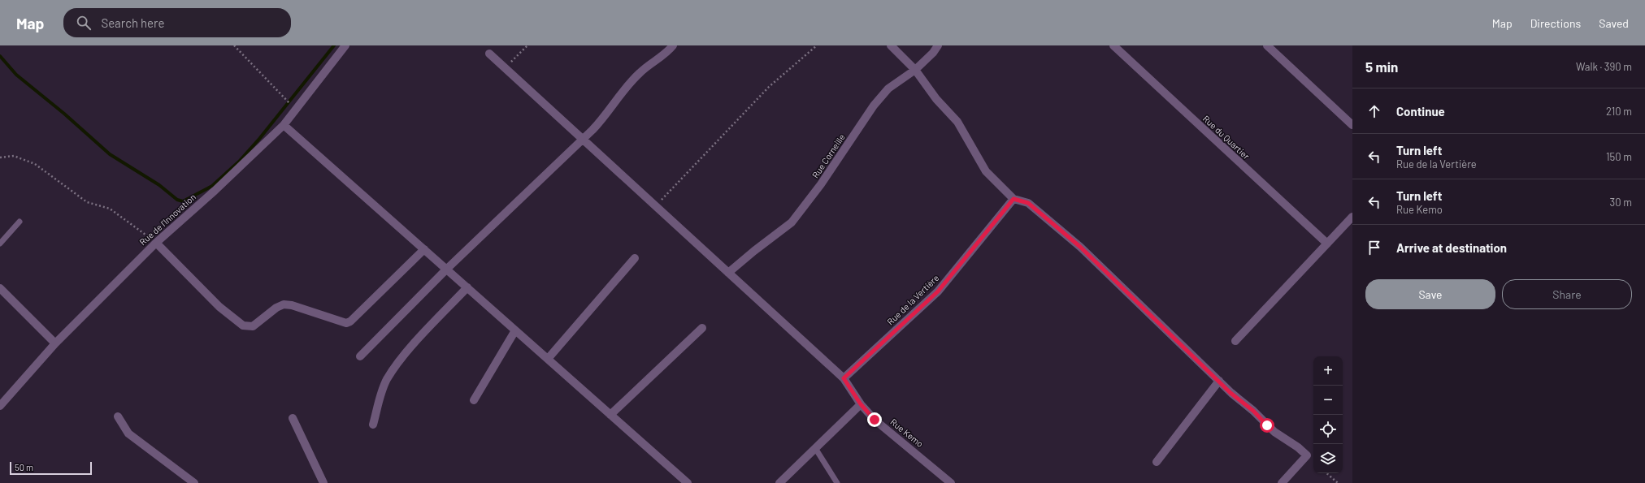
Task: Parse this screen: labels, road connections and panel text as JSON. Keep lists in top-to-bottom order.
{
  "streets": {
    "street": [
      "Rue du Quartier",
      "Rue Corneille",
      "Rue de l'Innovation",
      "Rue de la Vertière",
      "Rue Kemo"
    ]
  },
  "crossings": [
    ["Rue Corneille", "Rue Kemo"],
    ["Rue de la Vertière", "Rue Kemo"]
  ],
  "scale_bar": "50 m",
  "page": {
    "header": "Map",
    "search": "Search here",
    "nav": ["Map", "Directions", "Saved"],
    "heading": ["5 min", "Walk · 390 m"],
    "list": [
      ["Continue", "210 m"],
      ["Turn left", "Rue de la Vertière", "150 m"],
      ["Turn left", "Rue Kemo", "30 m"],
      "Arrive at destination"
    ],
    "buttons": ["Save", "Share"],
    "map_buttons": ["+", "−"],
    "scale": "50 m"
  }
}
